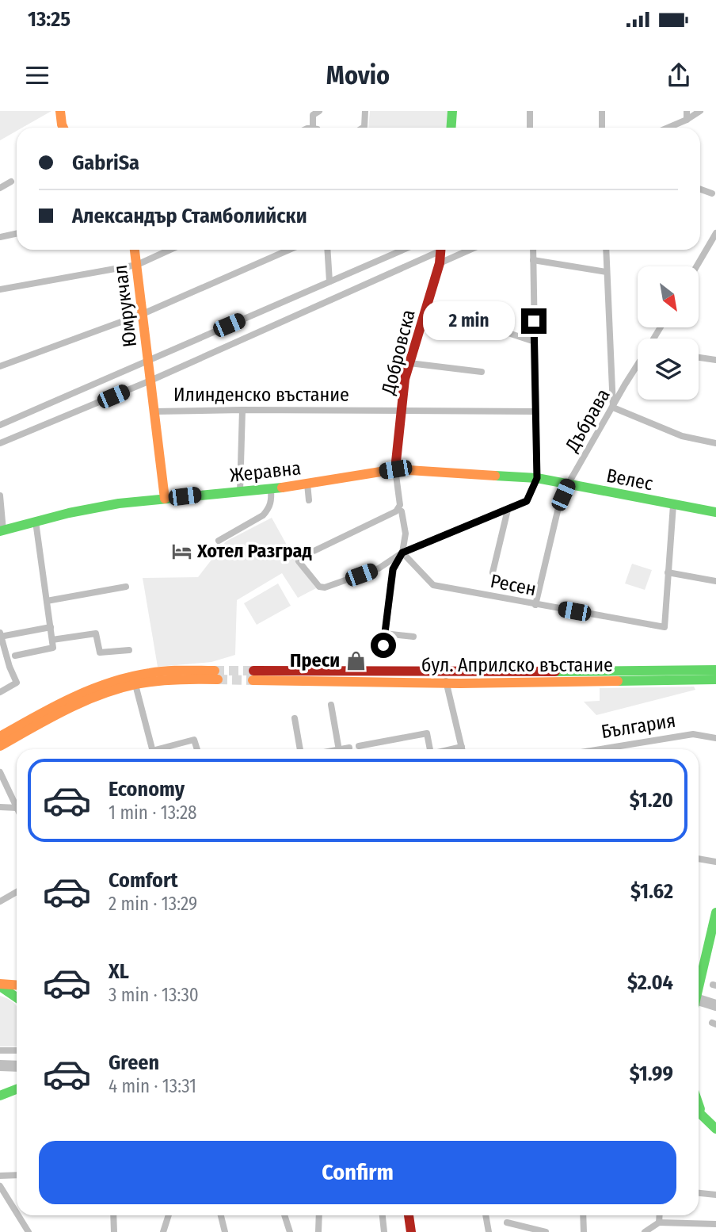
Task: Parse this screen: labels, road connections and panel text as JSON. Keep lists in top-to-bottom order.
{
  "streets": {
    "street": [
      "Юмрукчал",
      "Добровска",
      "Илинденско въстание",
      "Дъбрава",
      "Жеравна",
      "Велес",
      "Ресен",
      "бул. Априлско въстание",
      "България"
    ]
  },
  "crossings": [
    ["Добровска", "Илинденско въстание"],
    ["Добровска", "Жеравна"],
    ["Дъбрава", "Велес"],
    ["Дъбрава", "Ресен"],
    ["Жеравна", "Велес"]
  ],
  "places": {
    "hotel": ["Хотел Разград"],
    "shop": ["Преси"]
  },
  "north": "bottom right",
  "page": {
    "status": "13:25",
    "header": "Movio",
    "banner": ["GabriSa", "Александър Стамболийски"],
    "bubble": "2 min",
    "list": [
      {
        "name": "Economy",
        "note": "1 min · 13:28",
        "value": "$1.20"
      },
      {
        "name": "Comfort",
        "note": "2 min · 13:29",
        "value": "$1.62"
      },
      {
        "name": "XL",
        "note": "3 min · 13:30",
        "value": "$2.04"
      },
      {
        "name": "Green",
        "note": "4 min · 13:31",
        "value": "$1.99"
      }
    ],
    "buttons": "Confirm"
  }
}
